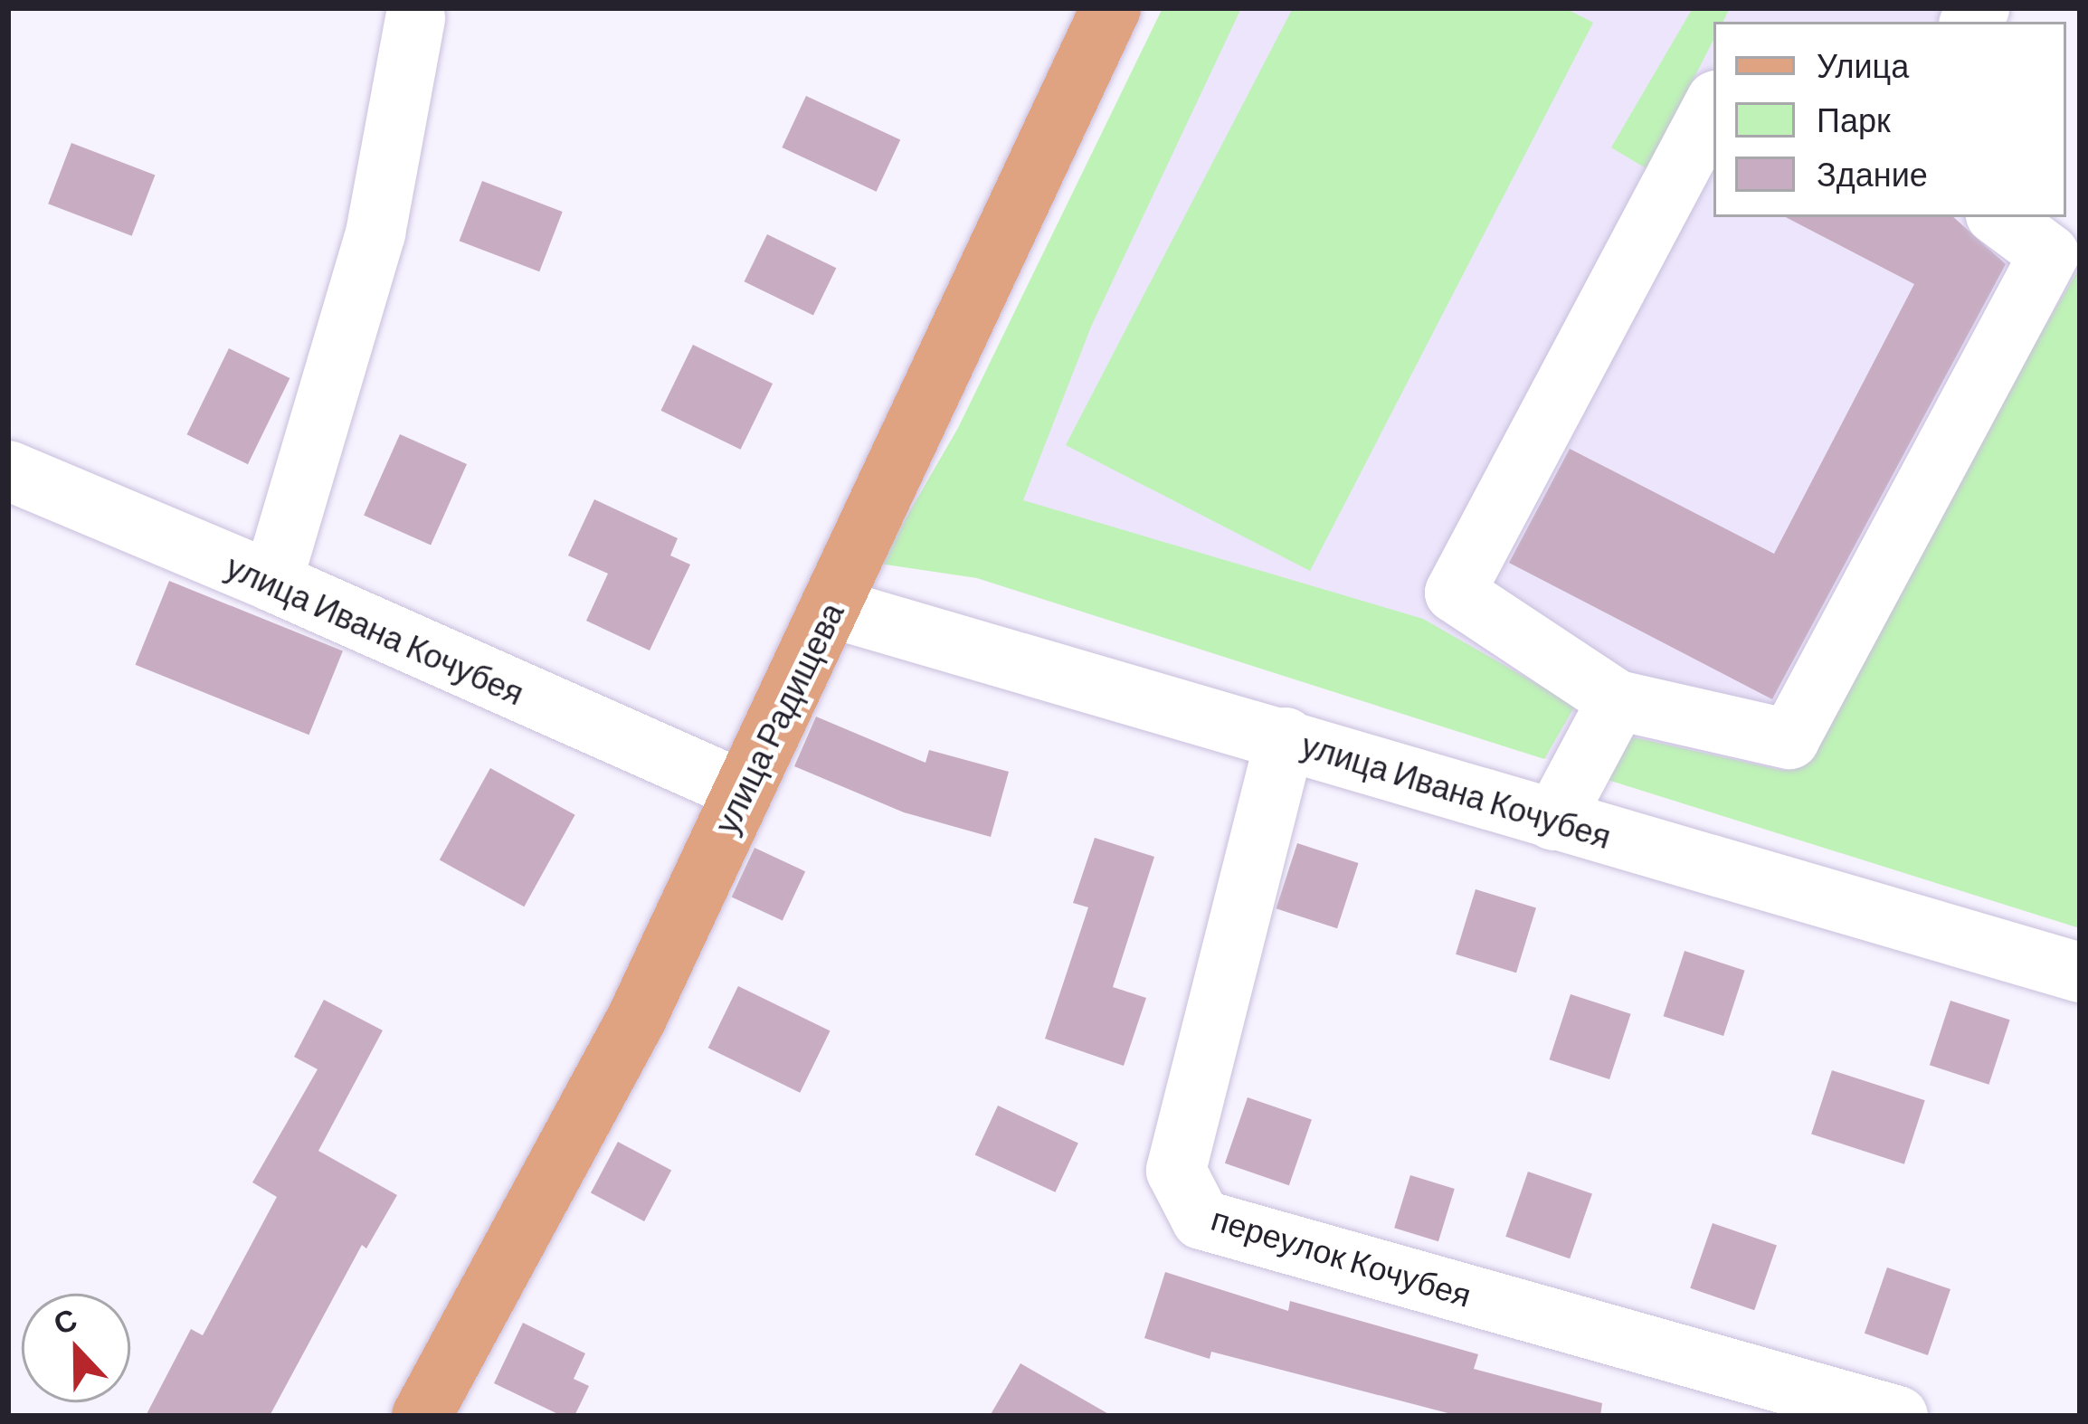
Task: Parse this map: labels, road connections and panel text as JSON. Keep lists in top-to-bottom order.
{
  "streets": {
    "main road": ["улица Радищева"],
    "street": ["улица Ивана Кочубея", "переулок Кочубея"]
  },
  "crossings": [
    ["улица Ивана Кочубея", "улица Радищева"],
    ["улица Ивана Кочубея", "переулок Кочубея"]
  ],
  "legend": ["Улица", "Парк", "Здание"],
  "north": "top"
}
